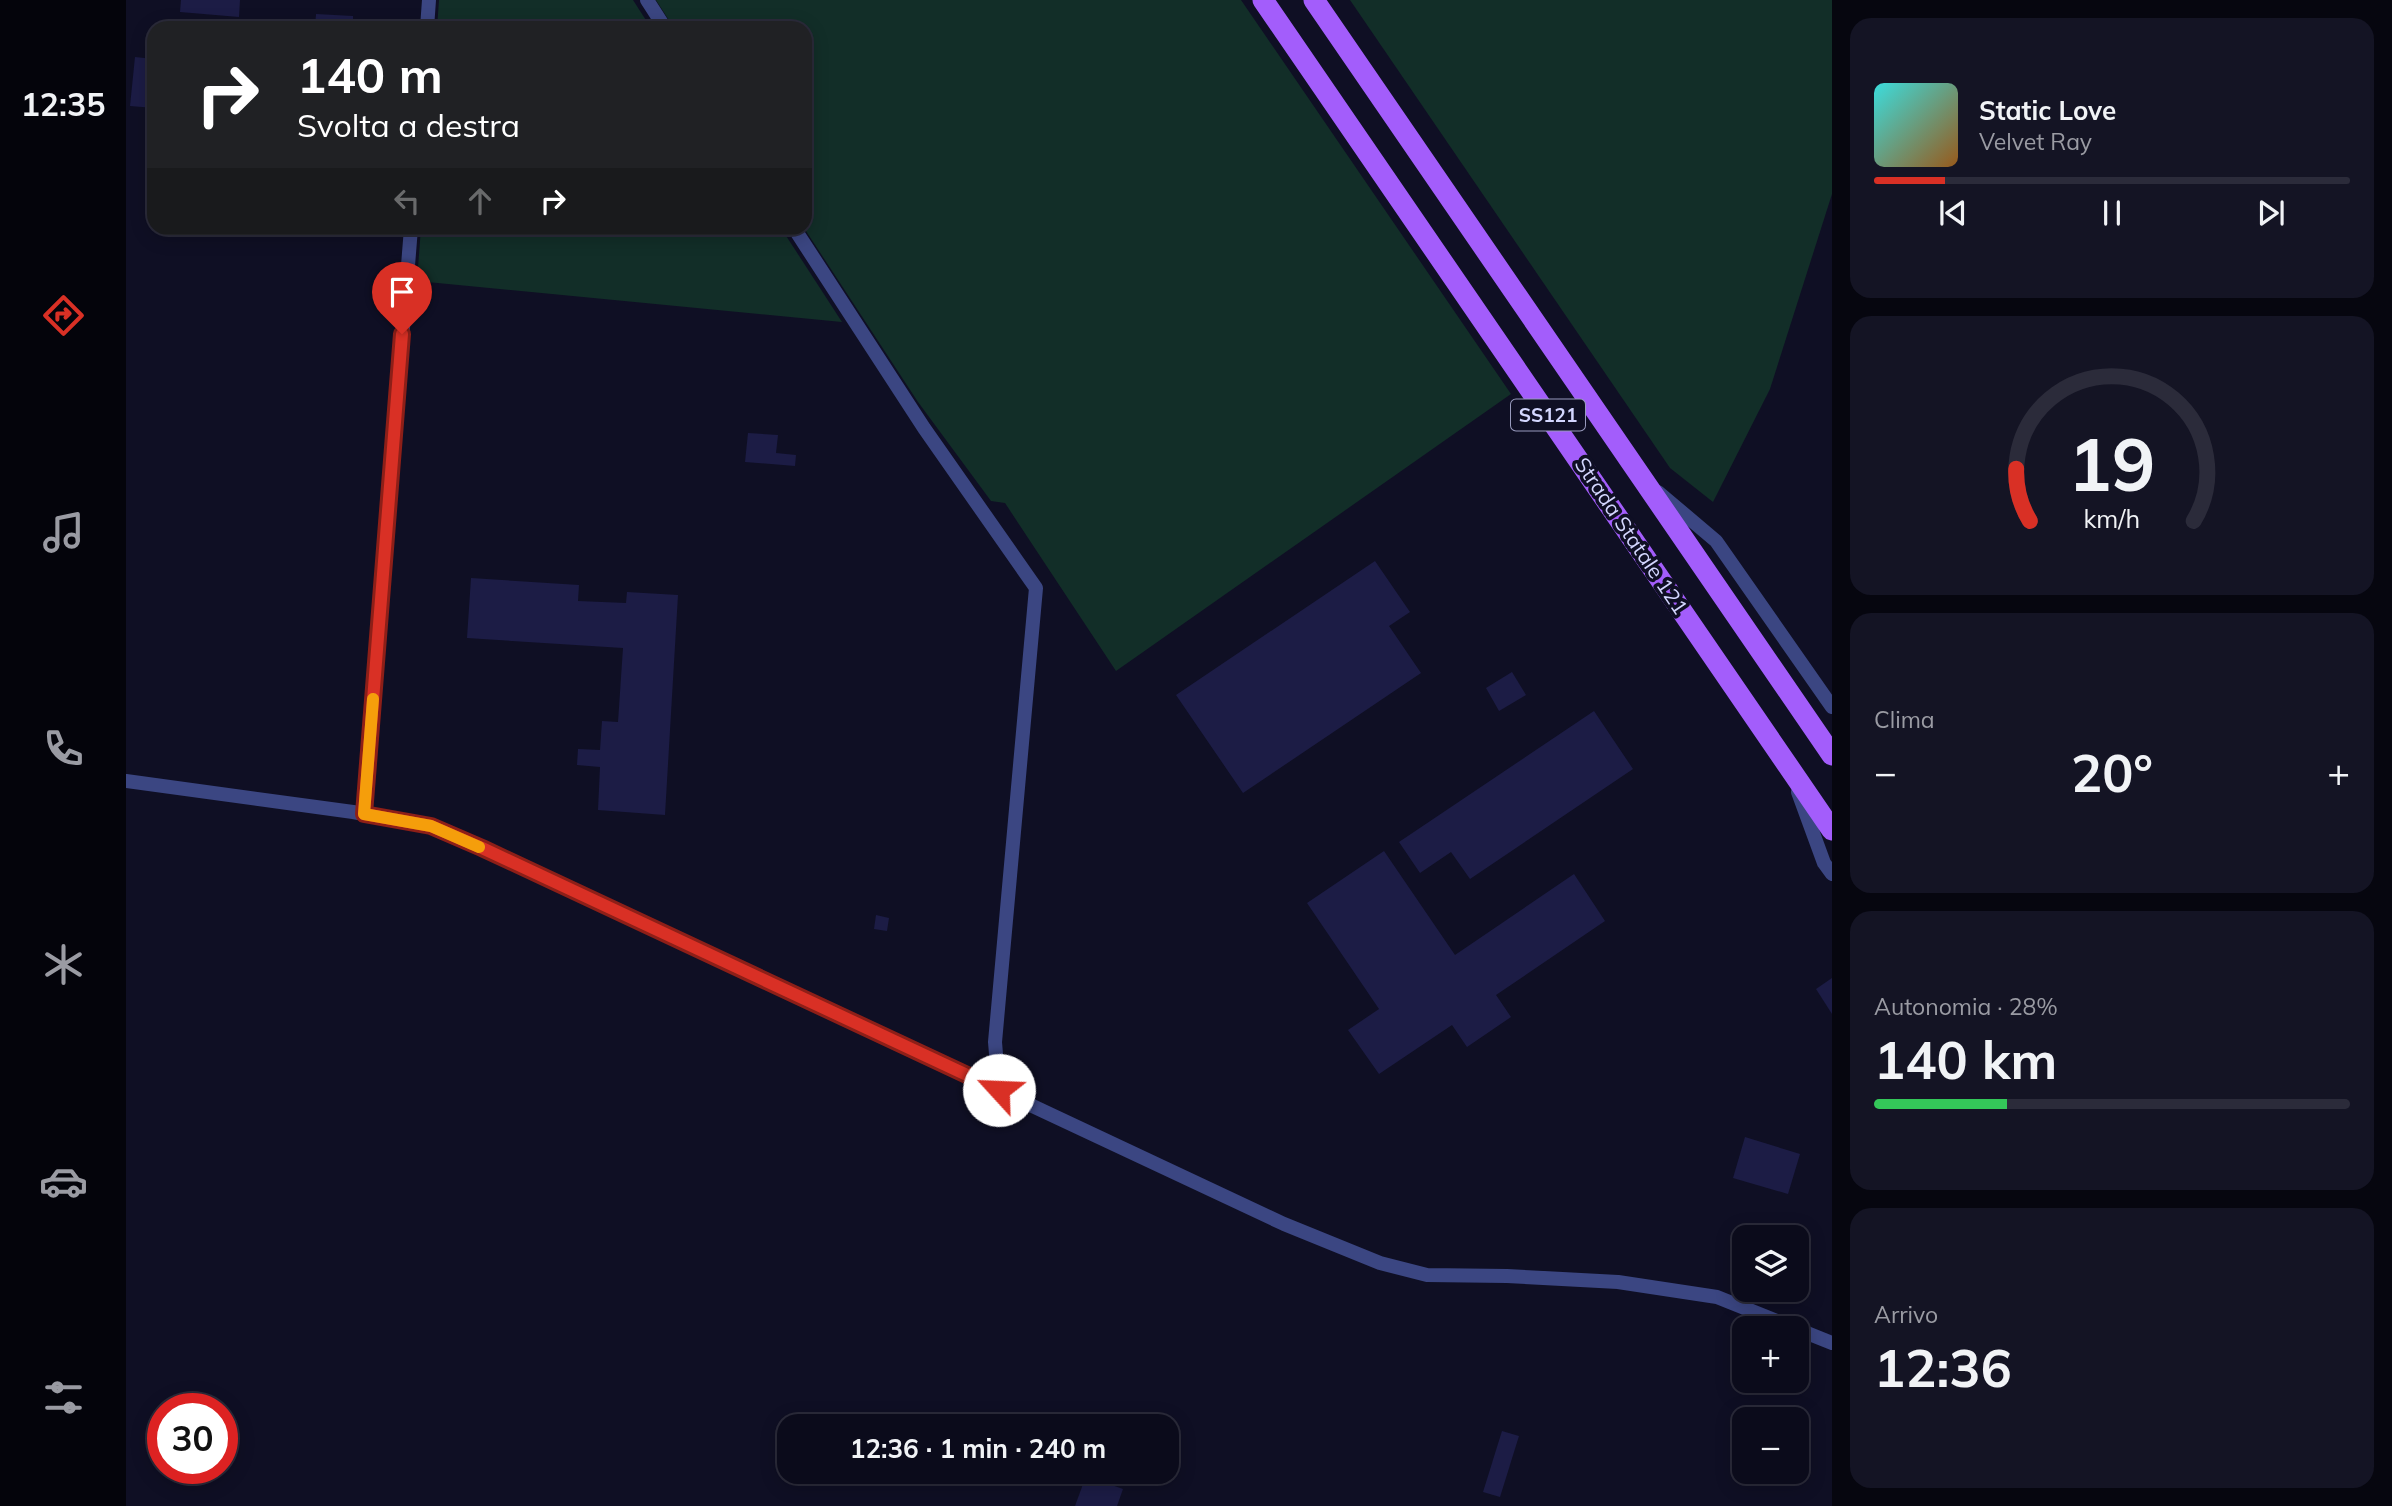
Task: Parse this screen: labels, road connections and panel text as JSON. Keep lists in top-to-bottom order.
{
  "streets": {
    "main road": ["SS121", "Strada Statale 121"]
  },
  "page": {
    "tabs": "12:35",
    "turn": ["140 m", "Svolta a destra"],
    "song": ["Static Love", "Velvet Ray"],
    "tile": [
      "Clima",
      ["Autonomia · 28%", "140 km"],
      ["Arrivo", "12:36"]
    ],
    "heat": ["−", "20°", "+"],
    "map_buttons": ["+", "−"],
    "limit": "30",
    "trip": "12:36 · 1 min · 240 m",
    "gauge": ["19", "km/h"]
  }
}
